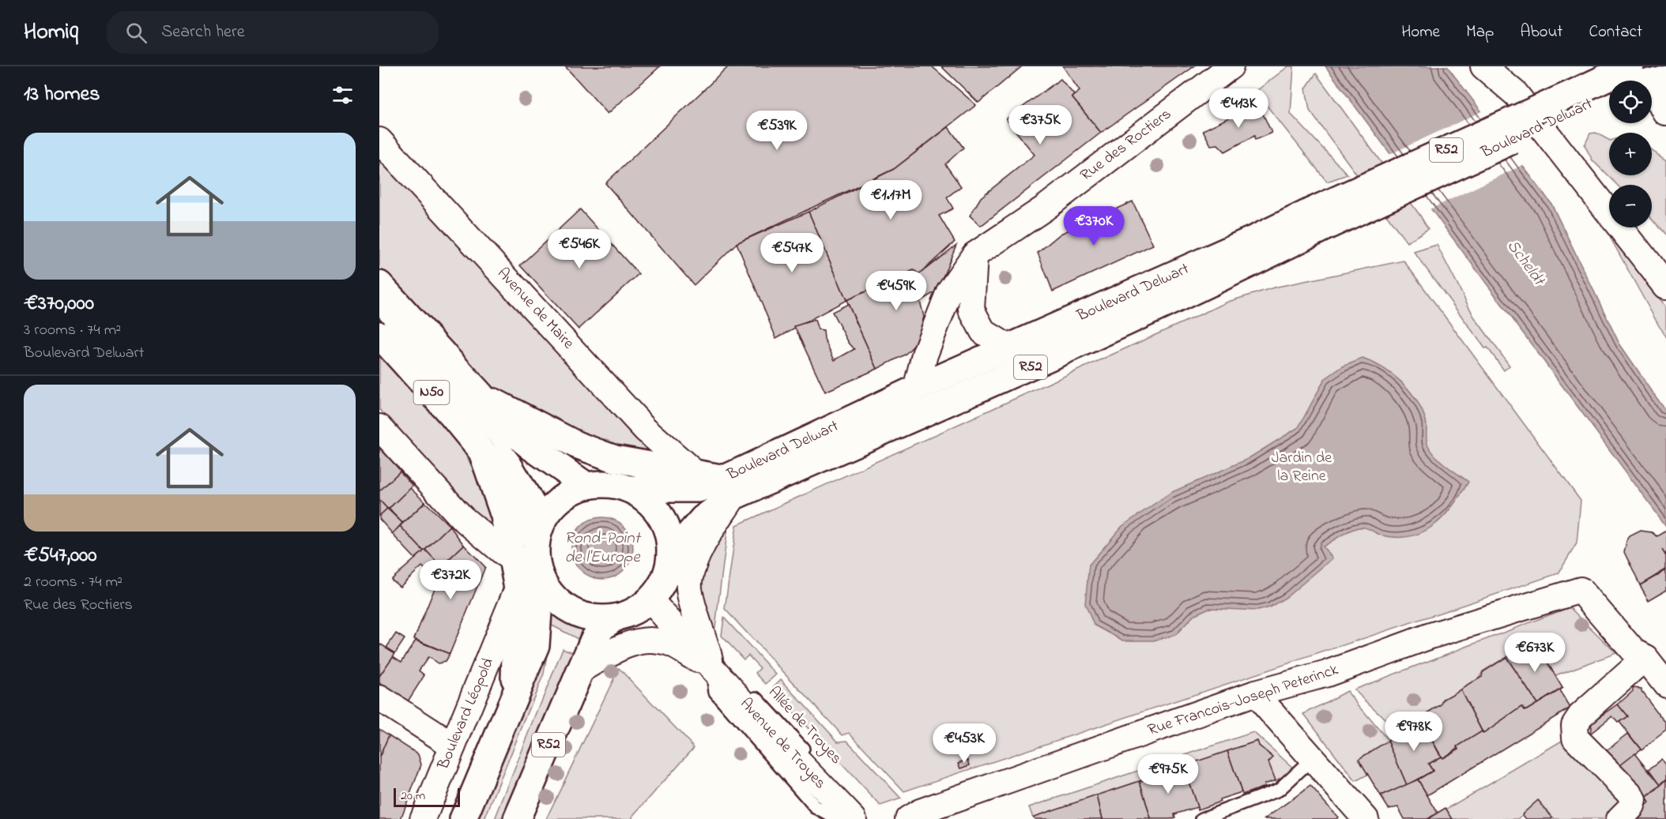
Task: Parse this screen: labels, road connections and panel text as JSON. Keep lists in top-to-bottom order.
{
  "streets": {
    "main road": ["Boulevard Delwart", "R52", "N50"],
    "street": [
      "Rue des Roctiers",
      "Avenue de Maire",
      "Rue Francois-Joseph Peterinck",
      "Boulevard Léopold",
      "Avenue de Troyes"
    ],
    "lane": ["Allée de Troyes"]
  },
  "crossings": [
    ["Boulevard Delwart", "Rue des Roctiers"],
    ["Boulevard Delwart", "R52"],
    ["Boulevard Delwart", "N50"],
    ["Boulevard Delwart", "Boulevard Léopold"],
    ["Boulevard Delwart", "Allée de Troyes"],
    ["Boulevard Delwart", "Avenue de Troyes"],
    ["R52", "N50"],
    ["R52", "Boulevard Léopold"],
    ["R52", "Avenue de Troyes"],
    ["N50", "Boulevard Léopold"],
    ["N50", "Avenue de Troyes"],
    ["Boulevard Léopold", "Avenue de Troyes"],
    ["Allée de Troyes", "Avenue de Troyes"]
  ],
  "water": ["Scheldt", "Rond-Point de l'Europe"],
  "parks": ["Jardin de la Reine"],
  "scale_bar": "20 m",
  "page": {
    "header": "Homiq",
    "search": "Search here",
    "nav": [
      "Home",
      "Map",
      "About",
      "Contact"
    ],
    "heading": "13 homes",
    "map_buttons": ["+", "−"],
    "price": [
      "€413K",
      "€375K",
      "€539K",
      "€1.17M",
      "€370K",
      "€546K",
      "€547K",
      "€459K",
      "€372K",
      "€673K",
      "€978K",
      "€453K",
      "€975K"
    ],
    "list": [
      {
        "name": "€370,000",
        "note": "3 rooms · 74 m² · Boulevard Delwart"
      },
      {
        "name": "€547,000",
        "note": "2 rooms · 74 m² · Rue des Roctiers"
      }
    ],
    "scale": "20 m"
  }
}
